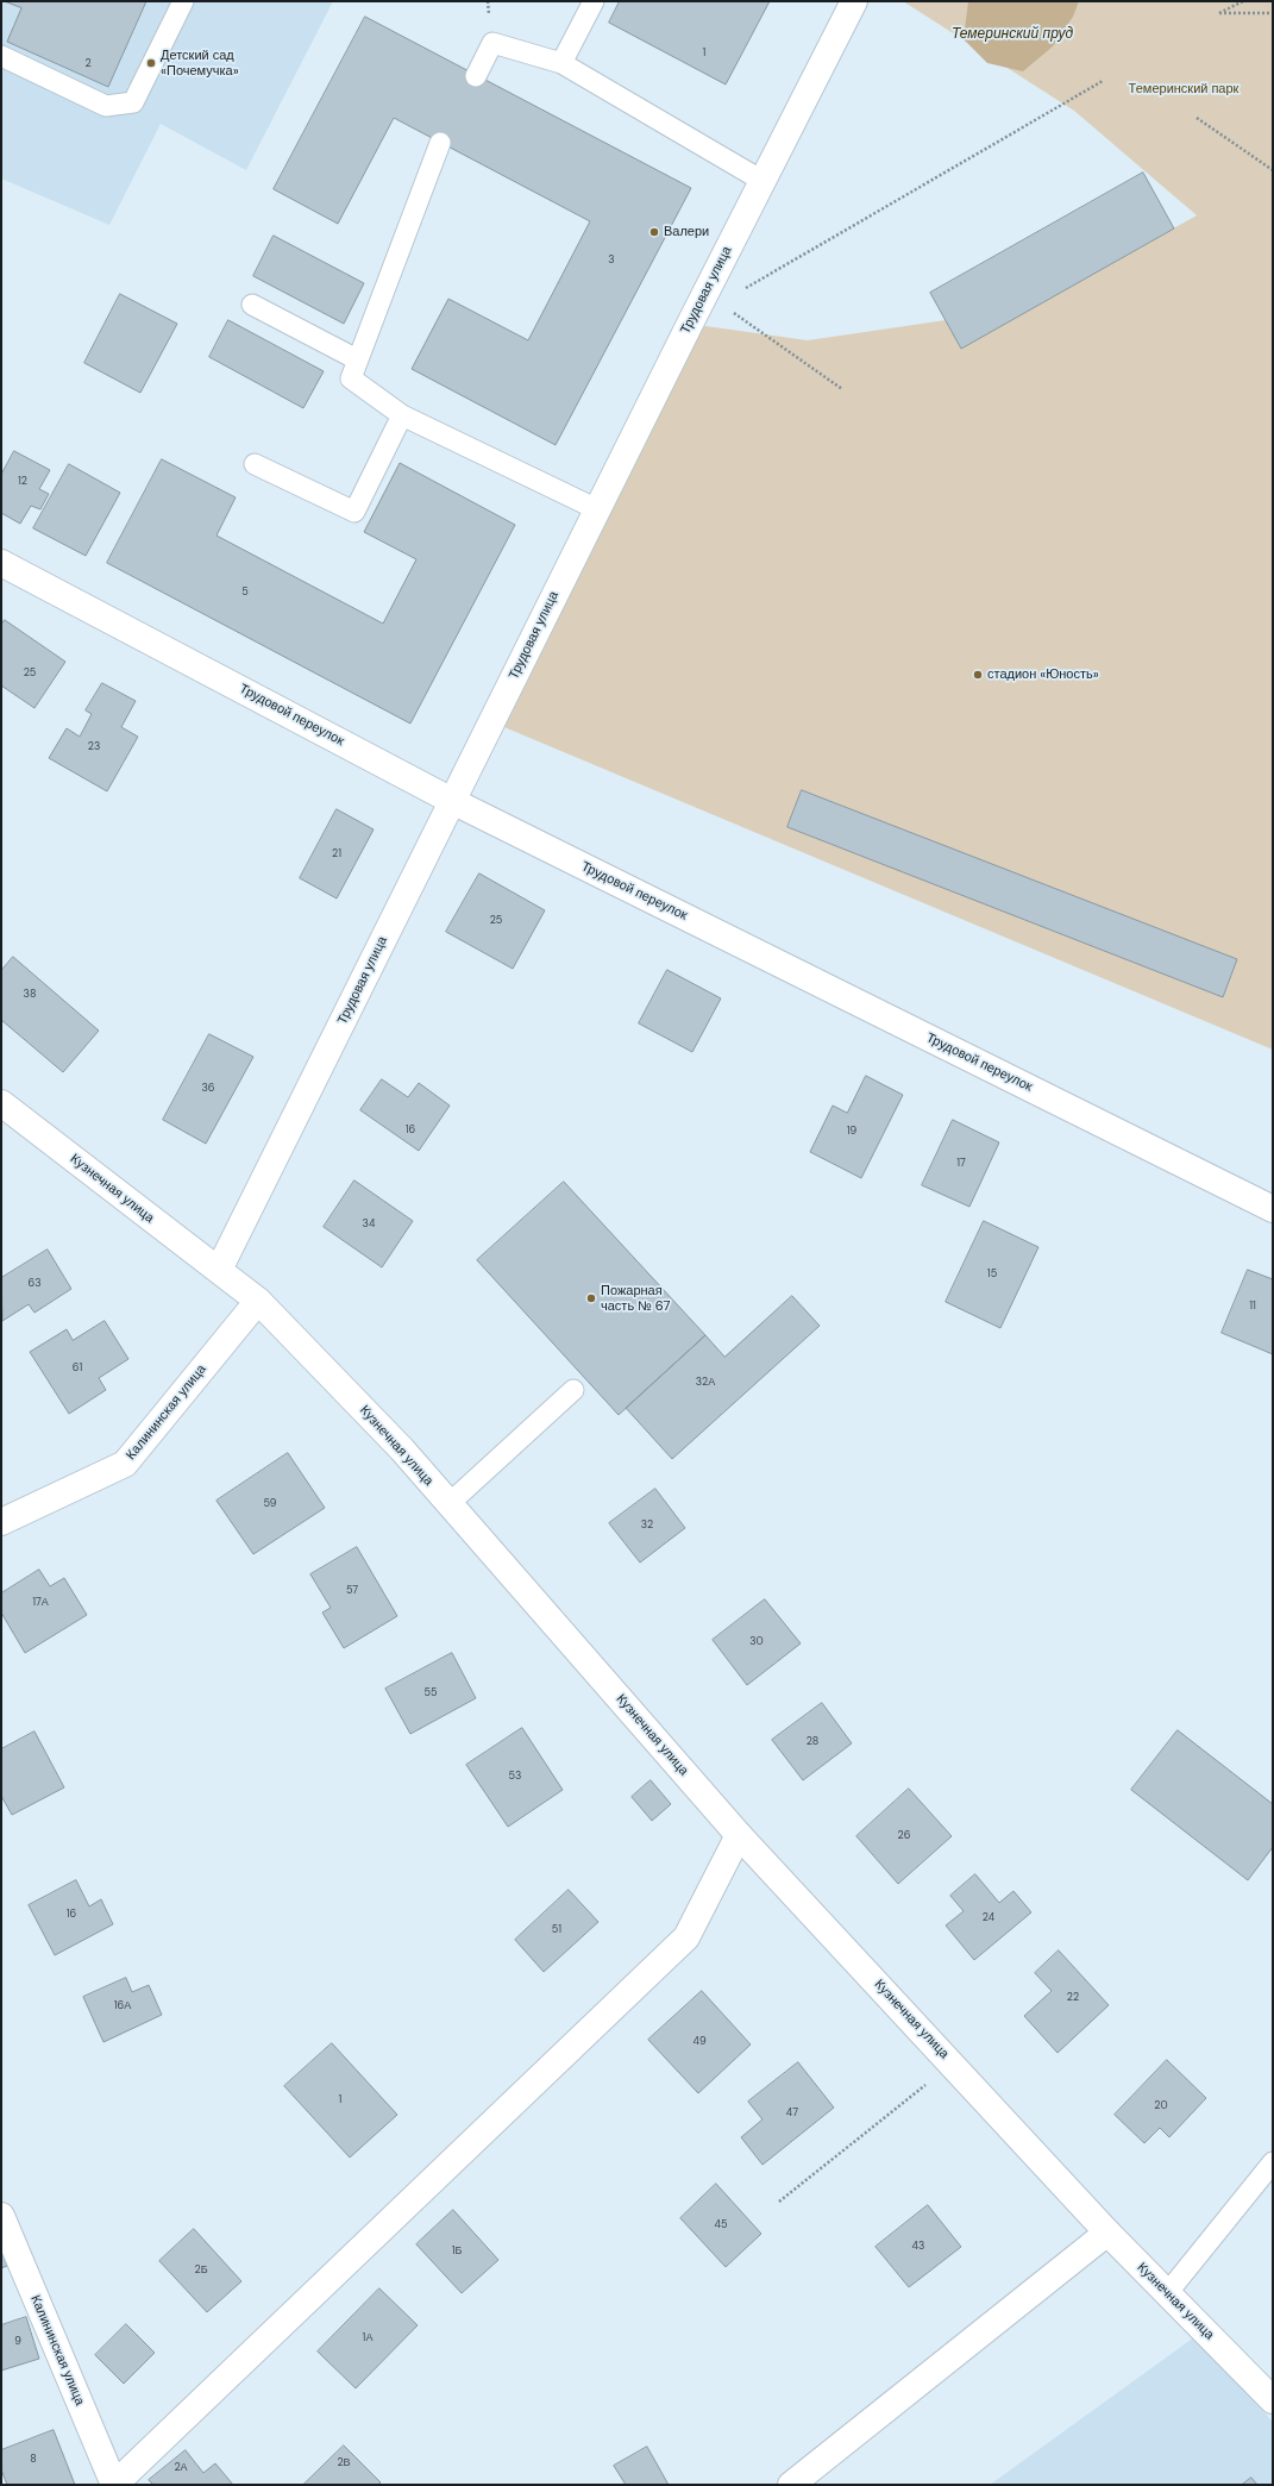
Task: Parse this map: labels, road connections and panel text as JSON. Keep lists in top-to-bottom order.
{
  "streets": {
    "street": [
      "Трудовая улица",
      "Трудовой переулок",
      "Кузнечная улица",
      "Калининская улица"
    ]
  },
  "crossings": [
    ["Трудовая улица", "Трудовой переулок"],
    ["Трудовая улица", "Кузнечная улица"],
    ["Кузнечная улица", "Калининская улица"]
  ],
  "water": ["Темеринский пруд"],
  "parks": ["Темеринский парк"],
  "places": [
    "Детский сад «Почемучка»",
    "Валери",
    "стадион «Юность»",
    "Пожарная часть № 67"
  ],
  "house_numbers": [
    "1",
    "2",
    "3",
    "12",
    "5",
    "25",
    "23",
    "21",
    "25",
    "38",
    "36",
    "16",
    "19",
    "17",
    "34",
    "15",
    "63",
    "11",
    "61",
    "32А",
    "59",
    "32",
    "57",
    "17А",
    "30",
    "55",
    "28",
    "53",
    "26",
    "16",
    "24",
    "51",
    "22",
    "16А",
    "49",
    "1",
    "20",
    "47",
    "45",
    "43",
    "1Б",
    "2Б",
    "1А",
    "9",
    "8",
    "2В",
    "2А"
  ]
}
